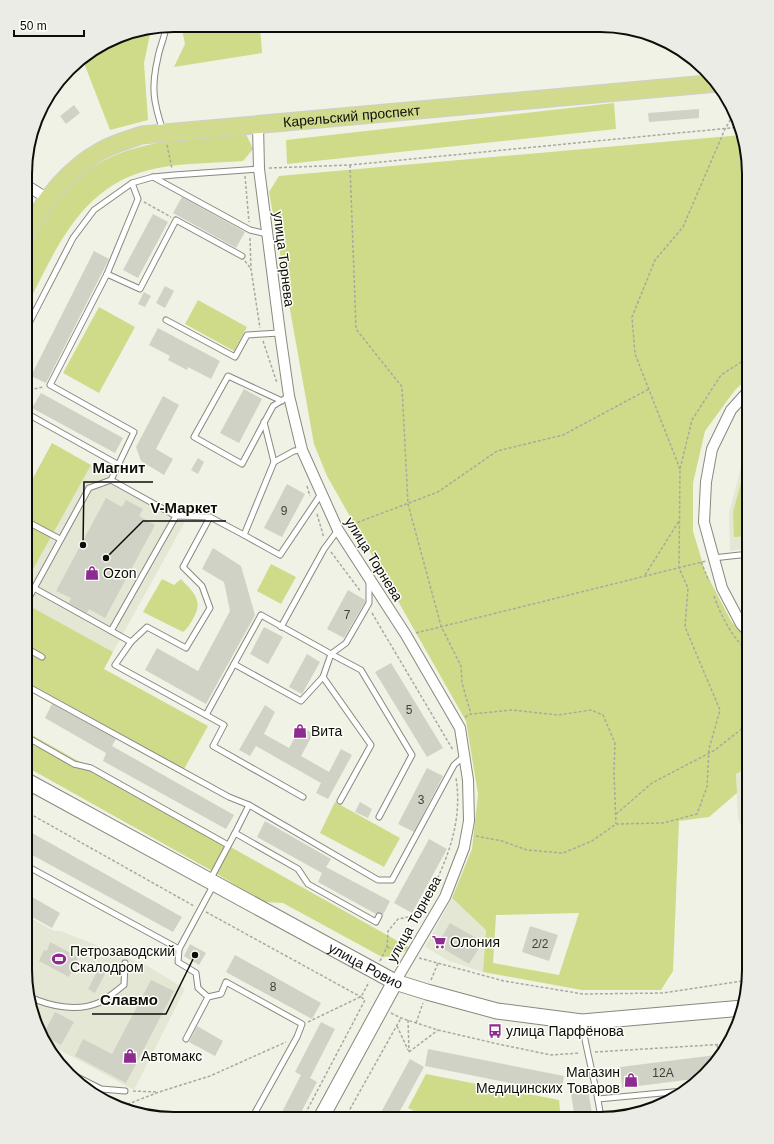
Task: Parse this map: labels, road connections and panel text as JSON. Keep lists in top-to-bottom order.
{
  "streets": {
    "main road": ["Карельский проспект", "улица Ровио"],
    "street": ["улица Торнева"]
  },
  "crossings": [
    ["Карельский проспект", "улица Торнева"],
    ["улица Торнева", "улица Ровио"]
  ],
  "places": {
    "other": ["Магнит", "V-Маркет", "Славмо"],
    "shop": [
      "Ozon",
      "Вита",
      "Автомакс",
      "Магазин Медицинских Товаров"
    ],
    "supermarket": ["Олония"],
    "sports": ["Петрозаводский Скалодром"],
    "bus stop": ["улица Парфёнова"]
  },
  "house_numbers": [
    "9",
    "7",
    "5",
    "3",
    "2/2",
    "8",
    "12А"
  ],
  "scale_bar": "50 m"
}
